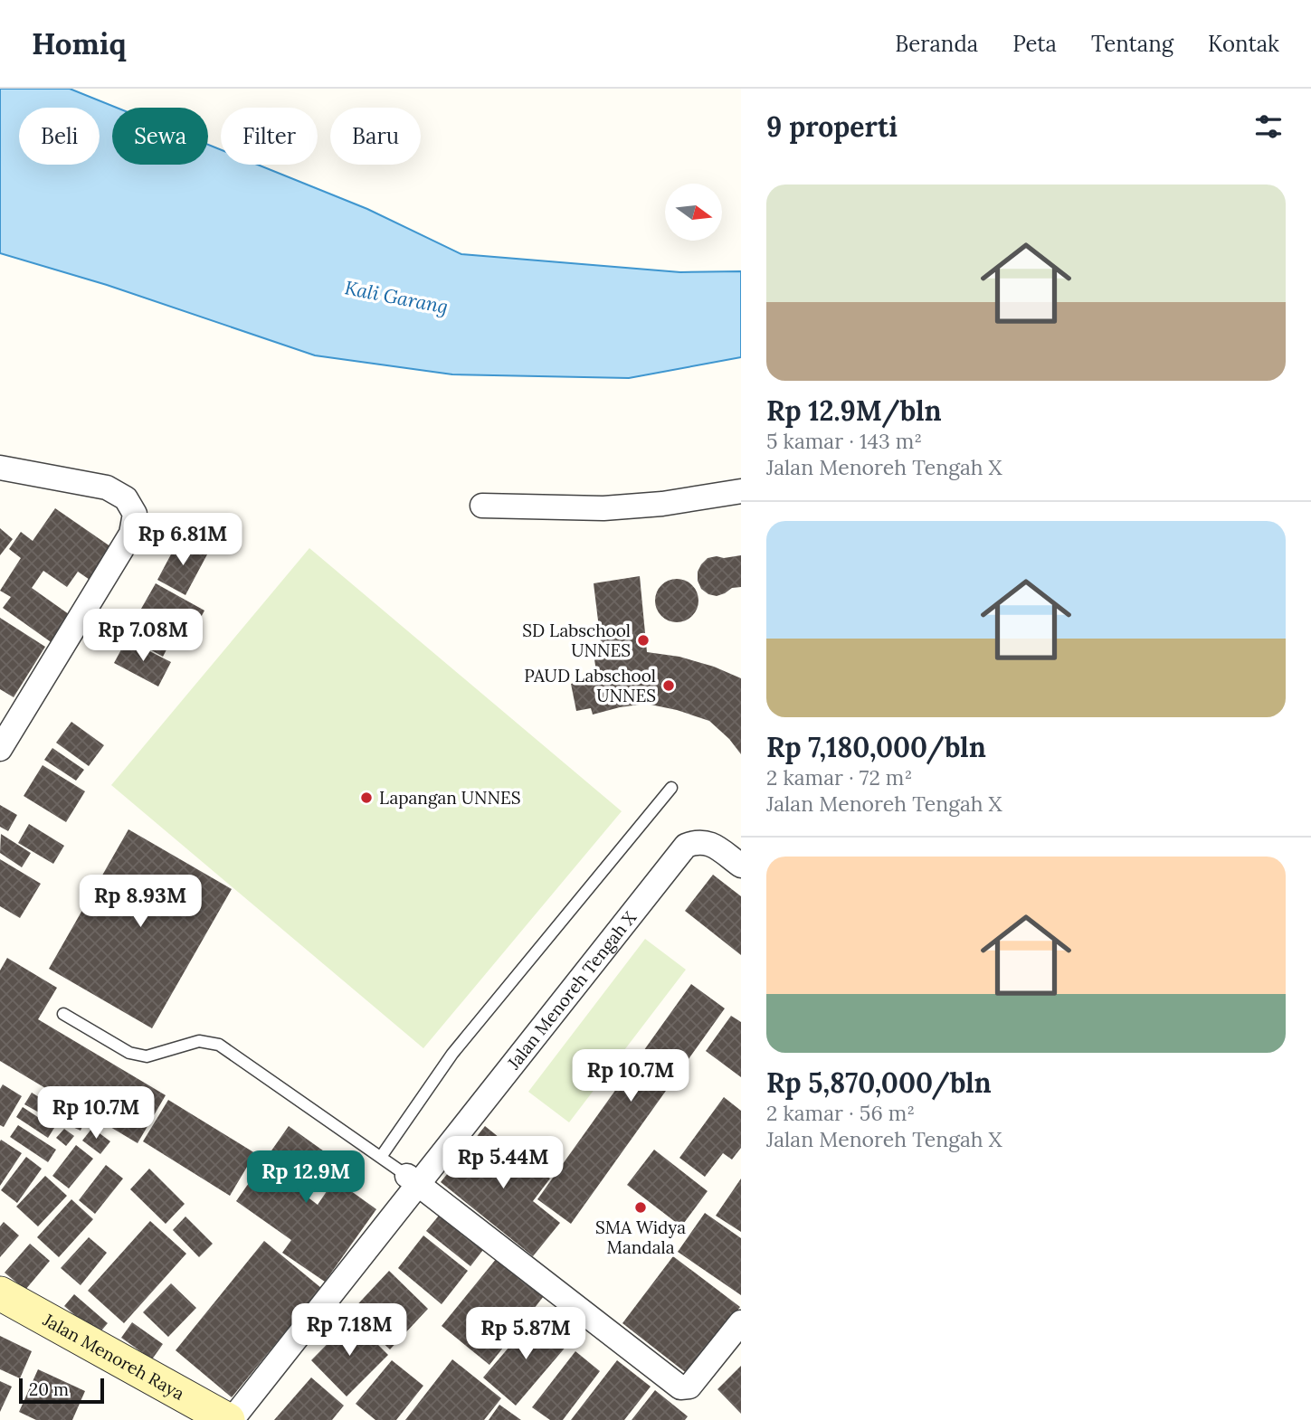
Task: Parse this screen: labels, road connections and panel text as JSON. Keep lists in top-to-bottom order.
{
  "streets": {
    "main road": ["Jalan Menoreh Raya"],
    "street": ["Jalan Menoreh Tengah X"]
  },
  "crossings": [
    ["Jalan Menoreh Tengah X", "Jalan Menoreh Raya"]
  ],
  "water": ["Kali Garang"],
  "places": [
    "SD Labschool UNNES",
    "PAUD Labschool UNNES",
    "Lapangan UNNES",
    "SMA Widya Mandala"
  ],
  "scale_bar": "20 m",
  "north": "right",
  "page": {
    "header": "Homiq",
    "nav": [
      "Beranda",
      "Peta",
      "Tentang",
      "Kontak"
    ],
    "heading": "9 properti",
    "chip": [
      "Beli",
      "Sewa",
      "Filter",
      "Baru"
    ],
    "list": [
      {
        "name": "Rp 12.9M/bln",
        "note": "5 kamar · 143 m² · Jalan Menoreh Tengah X"
      },
      {
        "name": "Rp 7,180,000/bln",
        "note": "2 kamar · 72 m² · Jalan Menoreh Tengah X"
      },
      {
        "name": "Rp 5,870,000/bln",
        "note": "2 kamar · 56 m² · Jalan Menoreh Tengah X"
      }
    ],
    "price": [
      "Rp 6.81M",
      "Rp 7.08M",
      "Rp 8.93M",
      "Rp 10.7M",
      "Rp 10.7M",
      "Rp 5.44M",
      "Rp 12.9M",
      "Rp 7.18M",
      "Rp 5.87M"
    ],
    "scale": "20 m"
  }
}
